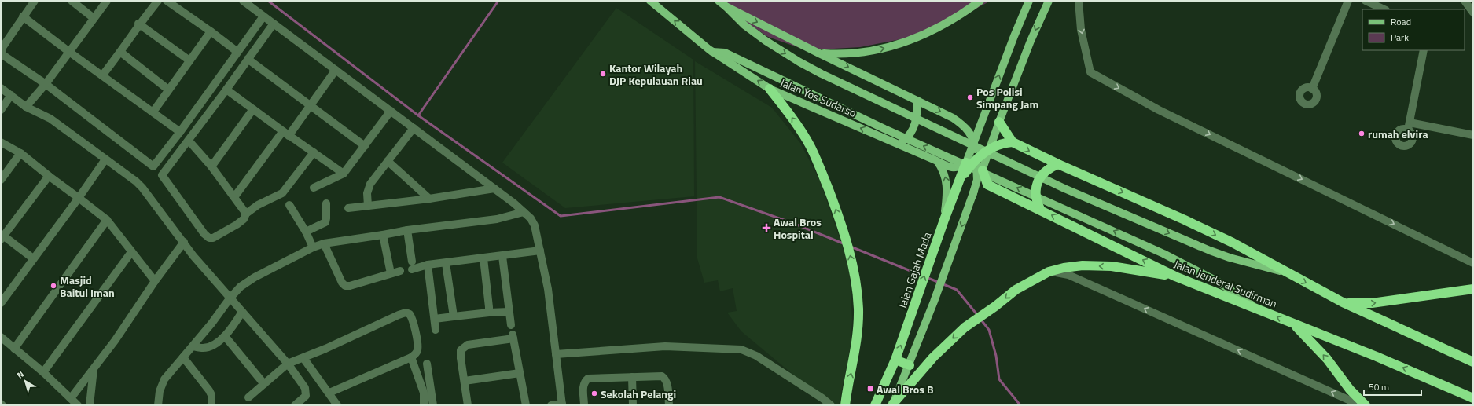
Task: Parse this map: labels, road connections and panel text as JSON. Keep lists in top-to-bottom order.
{
  "streets": {
    "highway": ["Jalan Gajah Mada", "Jalan Jenderal Sudirman"],
    "main road": ["Jalan Yos Sudarso"]
  },
  "crossings": [
    ["Jalan Yos Sudarso", "Jalan Gajah Mada"]
  ],
  "places": {
    "other": [
      "Kantor Wilayah DJP Kepulauan Riau",
      "Pos Polisi Simpang Jam",
      "rumah elvira",
      "Masjid Baitul Iman",
      "Sekolah Pelangi"
    ],
    "health": ["Awal Bros Hospital"],
    "transit": ["Awal Bros B"]
  },
  "legend": ["Road", "Park"],
  "scale_bar": "50 m",
  "north": "top left"
}
